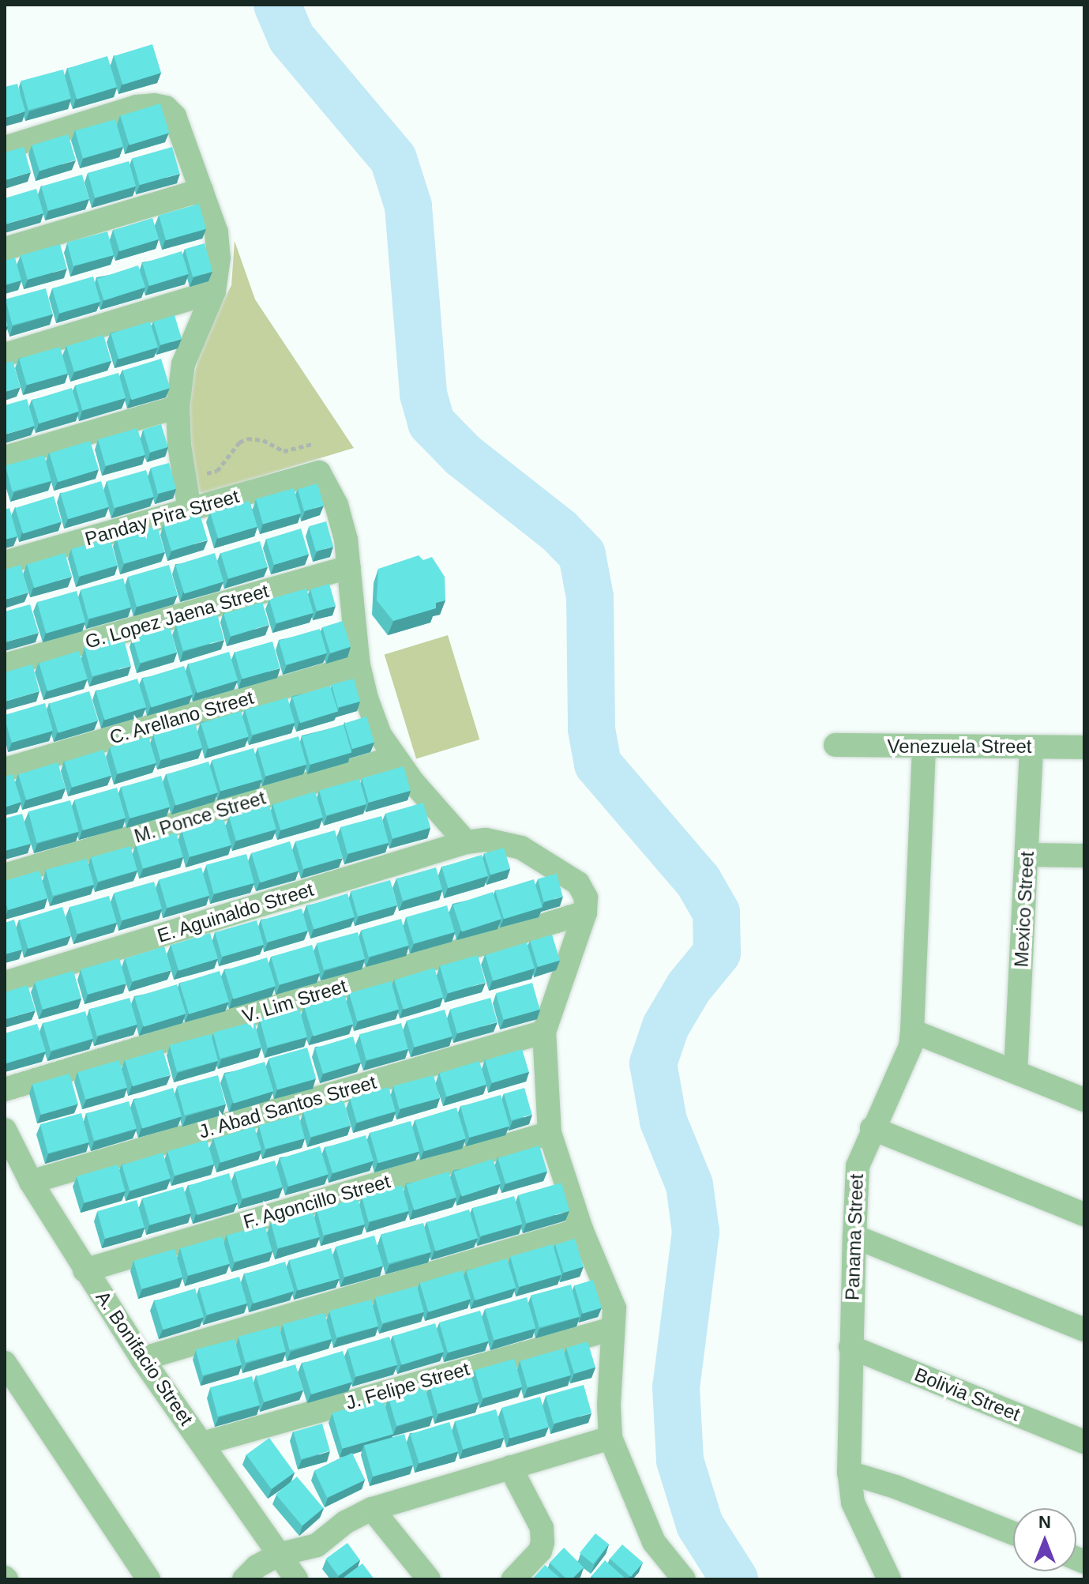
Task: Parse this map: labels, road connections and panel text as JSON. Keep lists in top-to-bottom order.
{
  "streets": {
    "street": [
      "Panday Pira Street",
      "G. Lopez Jaena Street",
      "C. Arellano Street",
      "Venezuela Street",
      "M. Ponce Street",
      "Mexico Street",
      "E. Aguinaldo Street",
      "V. Lim Street",
      "J. Abad Santos Street",
      "F. Agoncillo Street",
      "Panama Street",
      "A. Bonifacio Street",
      "J. Felipe Street",
      "Bolivia Street"
    ]
  },
  "crossings": [
    ["Panday Pira Street", "G. Lopez Jaena Street"],
    ["Venezuela Street", "Mexico Street"],
    ["Venezuela Street", "Panama Street"],
    ["E. Aguinaldo Street", "V. Lim Street"],
    ["J. Abad Santos Street", "A. Bonifacio Street"],
    ["F. Agoncillo Street", "A. Bonifacio Street"],
    ["Panama Street", "Bolivia Street"],
    ["A. Bonifacio Street", "J. Felipe Street"]
  ],
  "north": "top"
}
